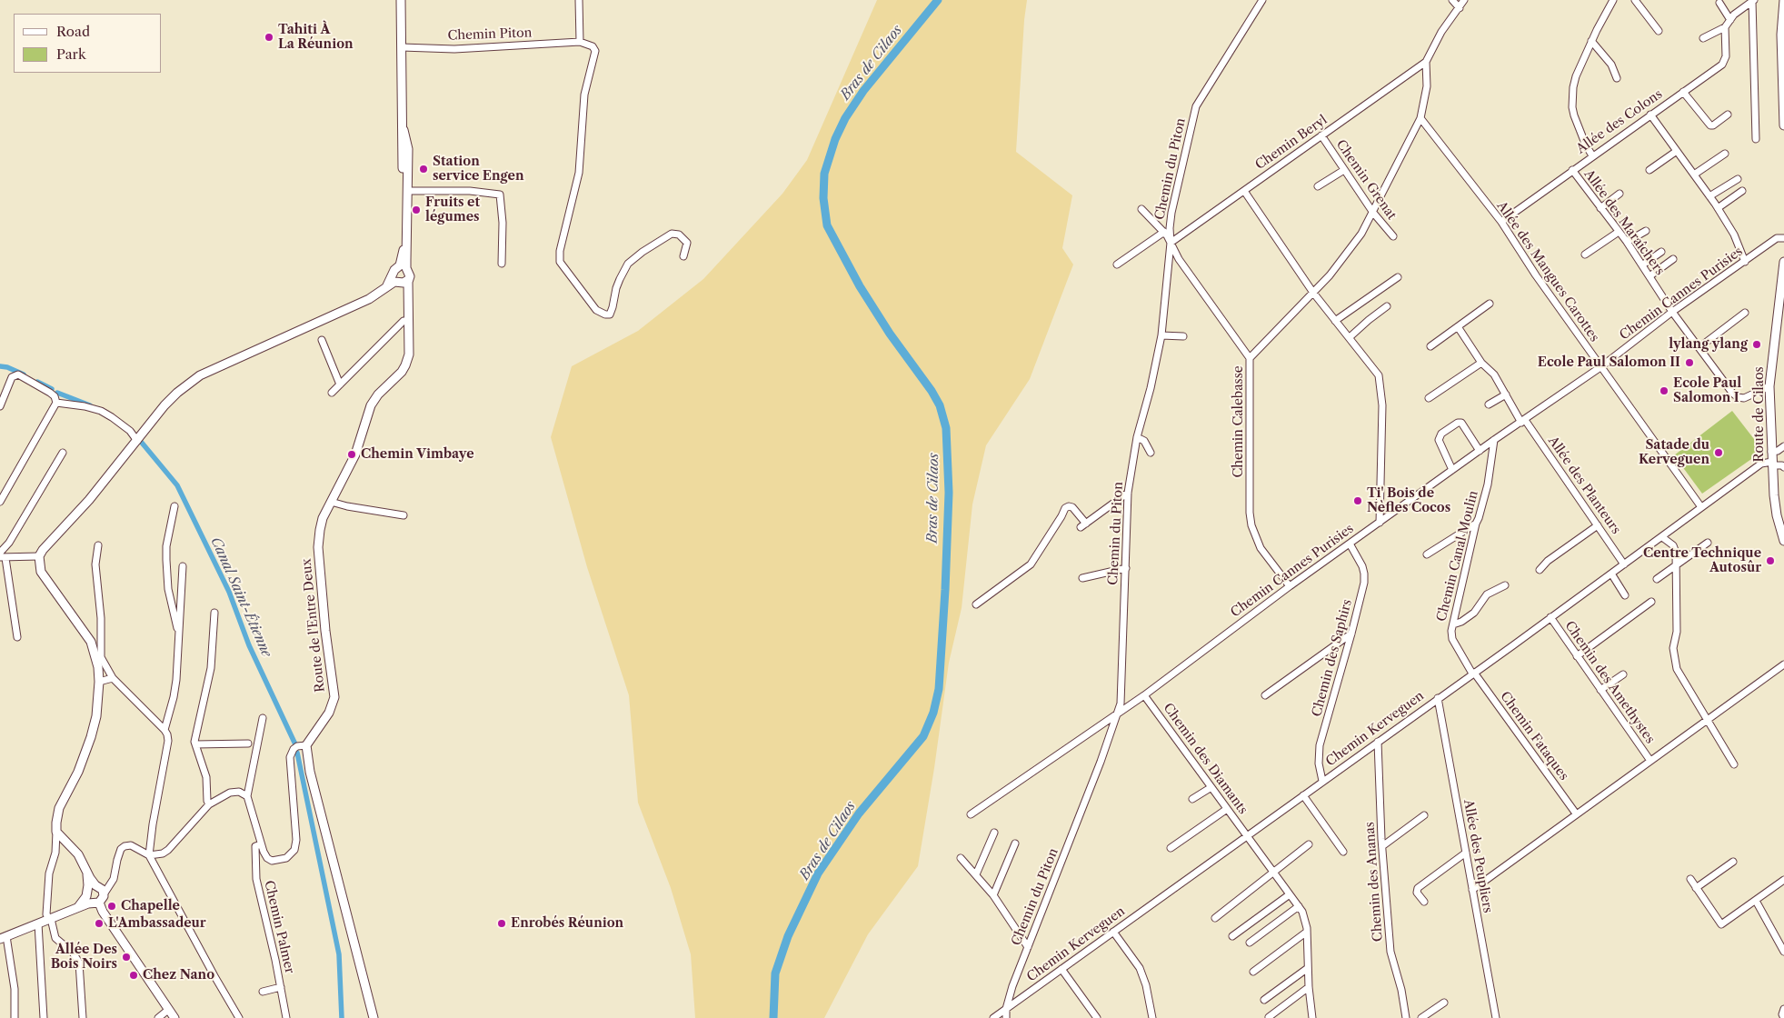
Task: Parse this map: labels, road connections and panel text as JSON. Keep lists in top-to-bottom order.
{
  "streets": {
    "main road": ["Route de Cilaos", "Route de l'Entre Deux"],
    "street": [
      "Chemin Piton",
      "Allée des Colons",
      "Chemin Beryl",
      "Chemin du Piton",
      "Chemin Grenat",
      "Allée des Maraîchers",
      "Allée des Mangues Carottes",
      "Chemin Cannes Purisies",
      "Chemin Calebasse",
      "Allée des Planteurs",
      "Chemin Canal Moulin",
      "Chemin des Saphirs",
      "Chemin des Amethystes",
      "Chemin Kerveguen",
      "Chemin Fataques",
      "Chemin des Diamants",
      "Allée des Peupliers",
      "Chemin des Ananas",
      "Chemin Palmer"
    ]
  },
  "crossings": [
    ["Allée des Colons", "Allée des Maraîchers"],
    ["Allée des Colons", "Allée des Mangues Carottes"],
    ["Chemin Beryl", "Chemin du Piton"],
    ["Chemin Beryl", "Chemin Grenat"],
    ["Chemin Beryl", "Chemin Calebasse"],
    ["Chemin du Piton", "Chemin Cannes Purisies"],
    ["Chemin du Piton", "Chemin Calebasse"],
    ["Chemin du Piton", "Chemin Kerveguen"],
    ["Allée des Maraîchers", "Chemin Cannes Purisies"],
    ["Allée des Maraîchers", "Route de Cilaos"],
    ["Allée des Mangues Carottes", "Chemin Cannes Purisies"],
    ["Allée des Mangues Carottes", "Chemin Kerveguen"],
    ["Chemin Cannes Purisies", "Chemin Calebasse"],
    ["Chemin Cannes Purisies", "Allée des Planteurs"],
    ["Chemin Cannes Purisies", "Chemin Canal Moulin"],
    ["Chemin Cannes Purisies", "Chemin des Saphirs"],
    ["Chemin Cannes Purisies", "Chemin des Diamants"],
    ["Route de Cilaos", "Chemin Kerveguen"],
    ["Allée des Planteurs", "Chemin Kerveguen"],
    ["Chemin Canal Moulin", "Chemin Kerveguen"],
    ["Chemin Canal Moulin", "Chemin Fataques"],
    ["Chemin des Saphirs", "Chemin Kerveguen"],
    ["Chemin des Amethystes", "Chemin Kerveguen"],
    ["Chemin Kerveguen", "Chemin Fataques"],
    ["Chemin Kerveguen", "Chemin des Diamants"],
    ["Chemin Kerveguen", "Allée des Peupliers"],
    ["Chemin Kerveguen", "Chemin des Ananas"]
  ],
  "water": ["Bras de Cilaos", "Canal Saint-Étienne"],
  "places": [
    "Tahiti À La Réunion",
    "Station service Engen",
    "Fruits et légumes",
    "lylang ylang",
    "Ecole Paul Salomon II",
    "Ecole Paul Salomon I",
    "Satade du Kerveguen",
    "Chemin Vimbaye",
    "Ti' Bois de Nèfles Cocos",
    "Centre Technique Autosûr",
    "Chapelle",
    "L'Ambassadeur",
    "Enrobés Réunion",
    "Allée Des Bois Noirs",
    "Chez Nano"
  ],
  "legend": ["Road", "Park"]
}
